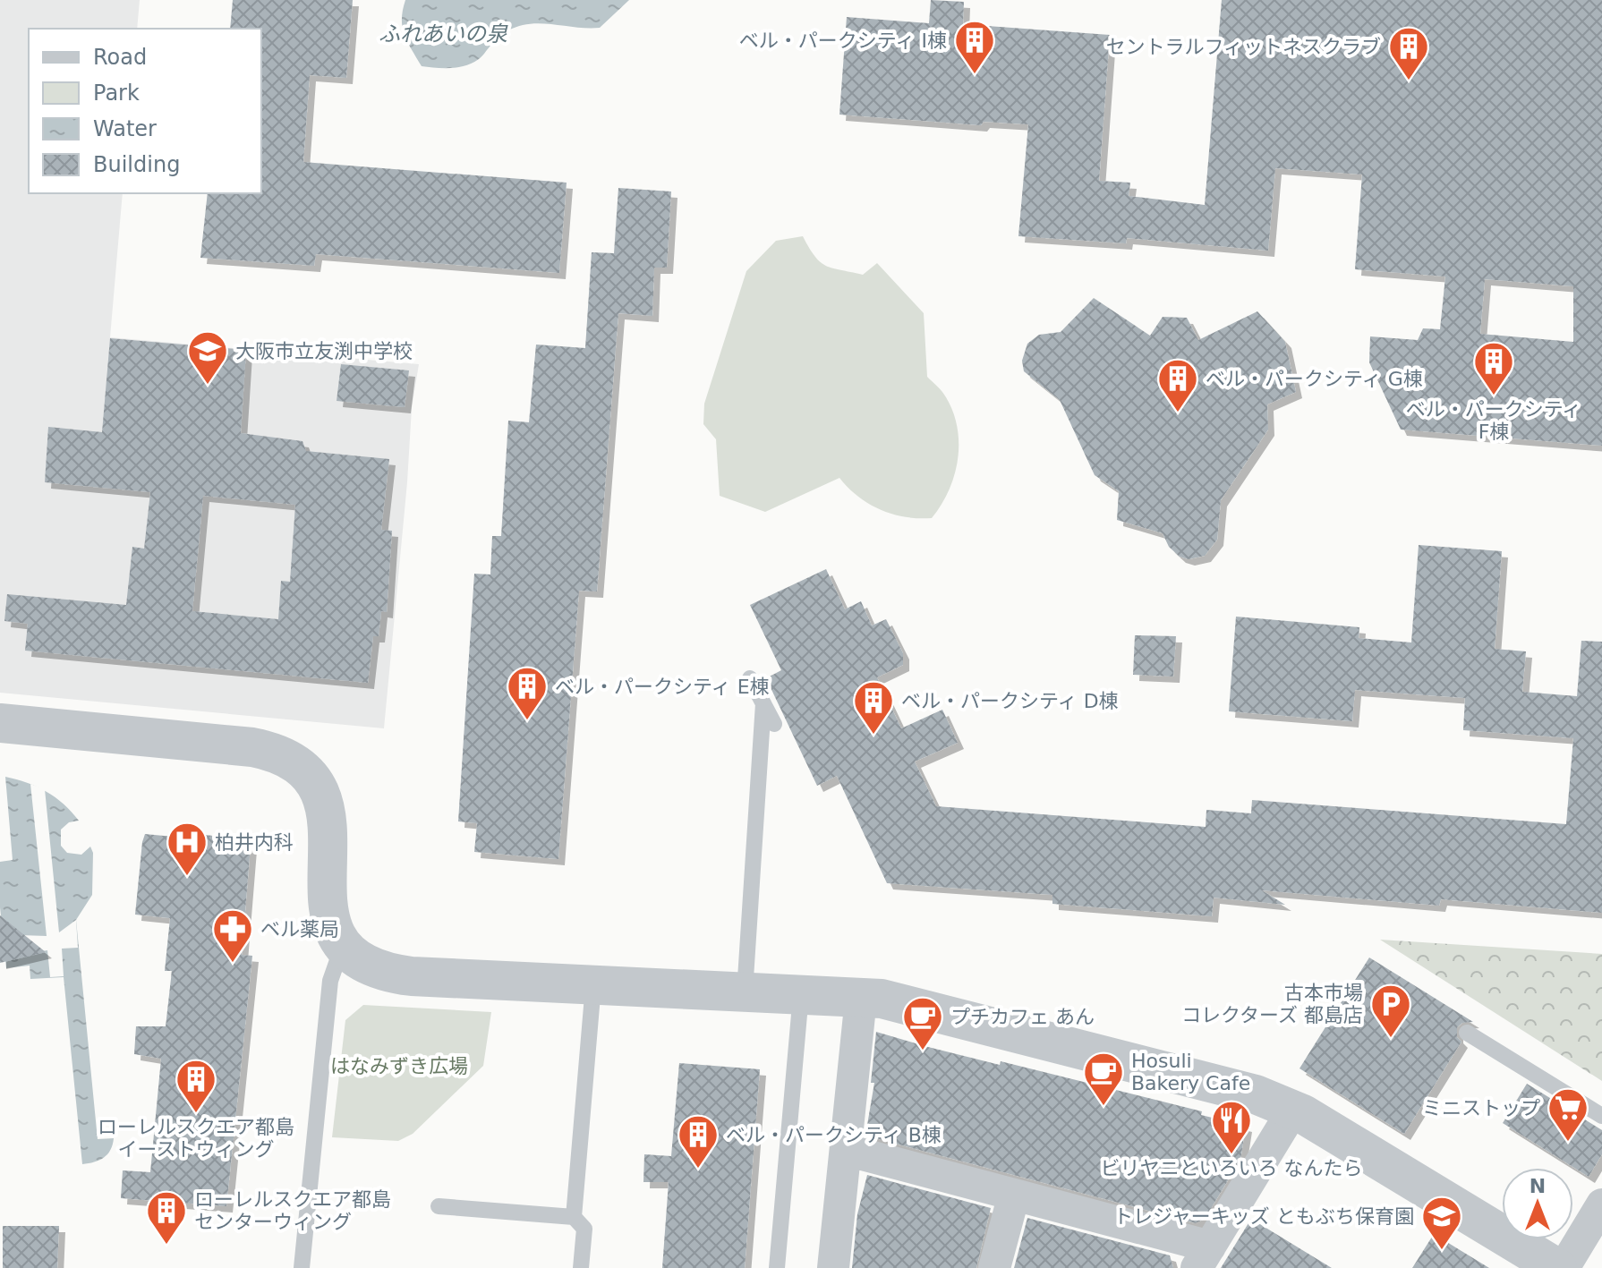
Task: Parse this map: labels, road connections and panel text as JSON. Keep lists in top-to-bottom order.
{
  "water": ["ふれあいの泉"],
  "parks": ["はなみずき広場"],
  "places": {
    "building": [
      "ベル・パークシティ I棟",
      "セントラルフィットネスクラブ",
      "ベル・パークシティ F棟",
      "ベル・パークシティ G棟",
      "ベル・パークシティ E棟",
      "ベル・パークシティ D棟",
      "ローレルスクエア都島 イーストウィング",
      "ベル・パークシティ B棟",
      "ローレルスクエア都島 センターウィング"
    ],
    "school or university": ["大阪市立友渕中学校", "トレジャーキッズ ともぶち保育園"],
    "hospital": ["柏井内科"],
    "pharmacy": ["ベル薬局"],
    "parking": ["古本市場 コレクターズ 都島店"],
    "cafe": ["プチカフェ あん", "Hosuli Bakery Cafe"],
    "supermarket": ["ミニストップ"],
    "restaurant": ["ビリヤニといろいろ なんたら"]
  },
  "legend": [
    "Road",
    "Park",
    "Water",
    "Building"
  ],
  "north": "top"
}
